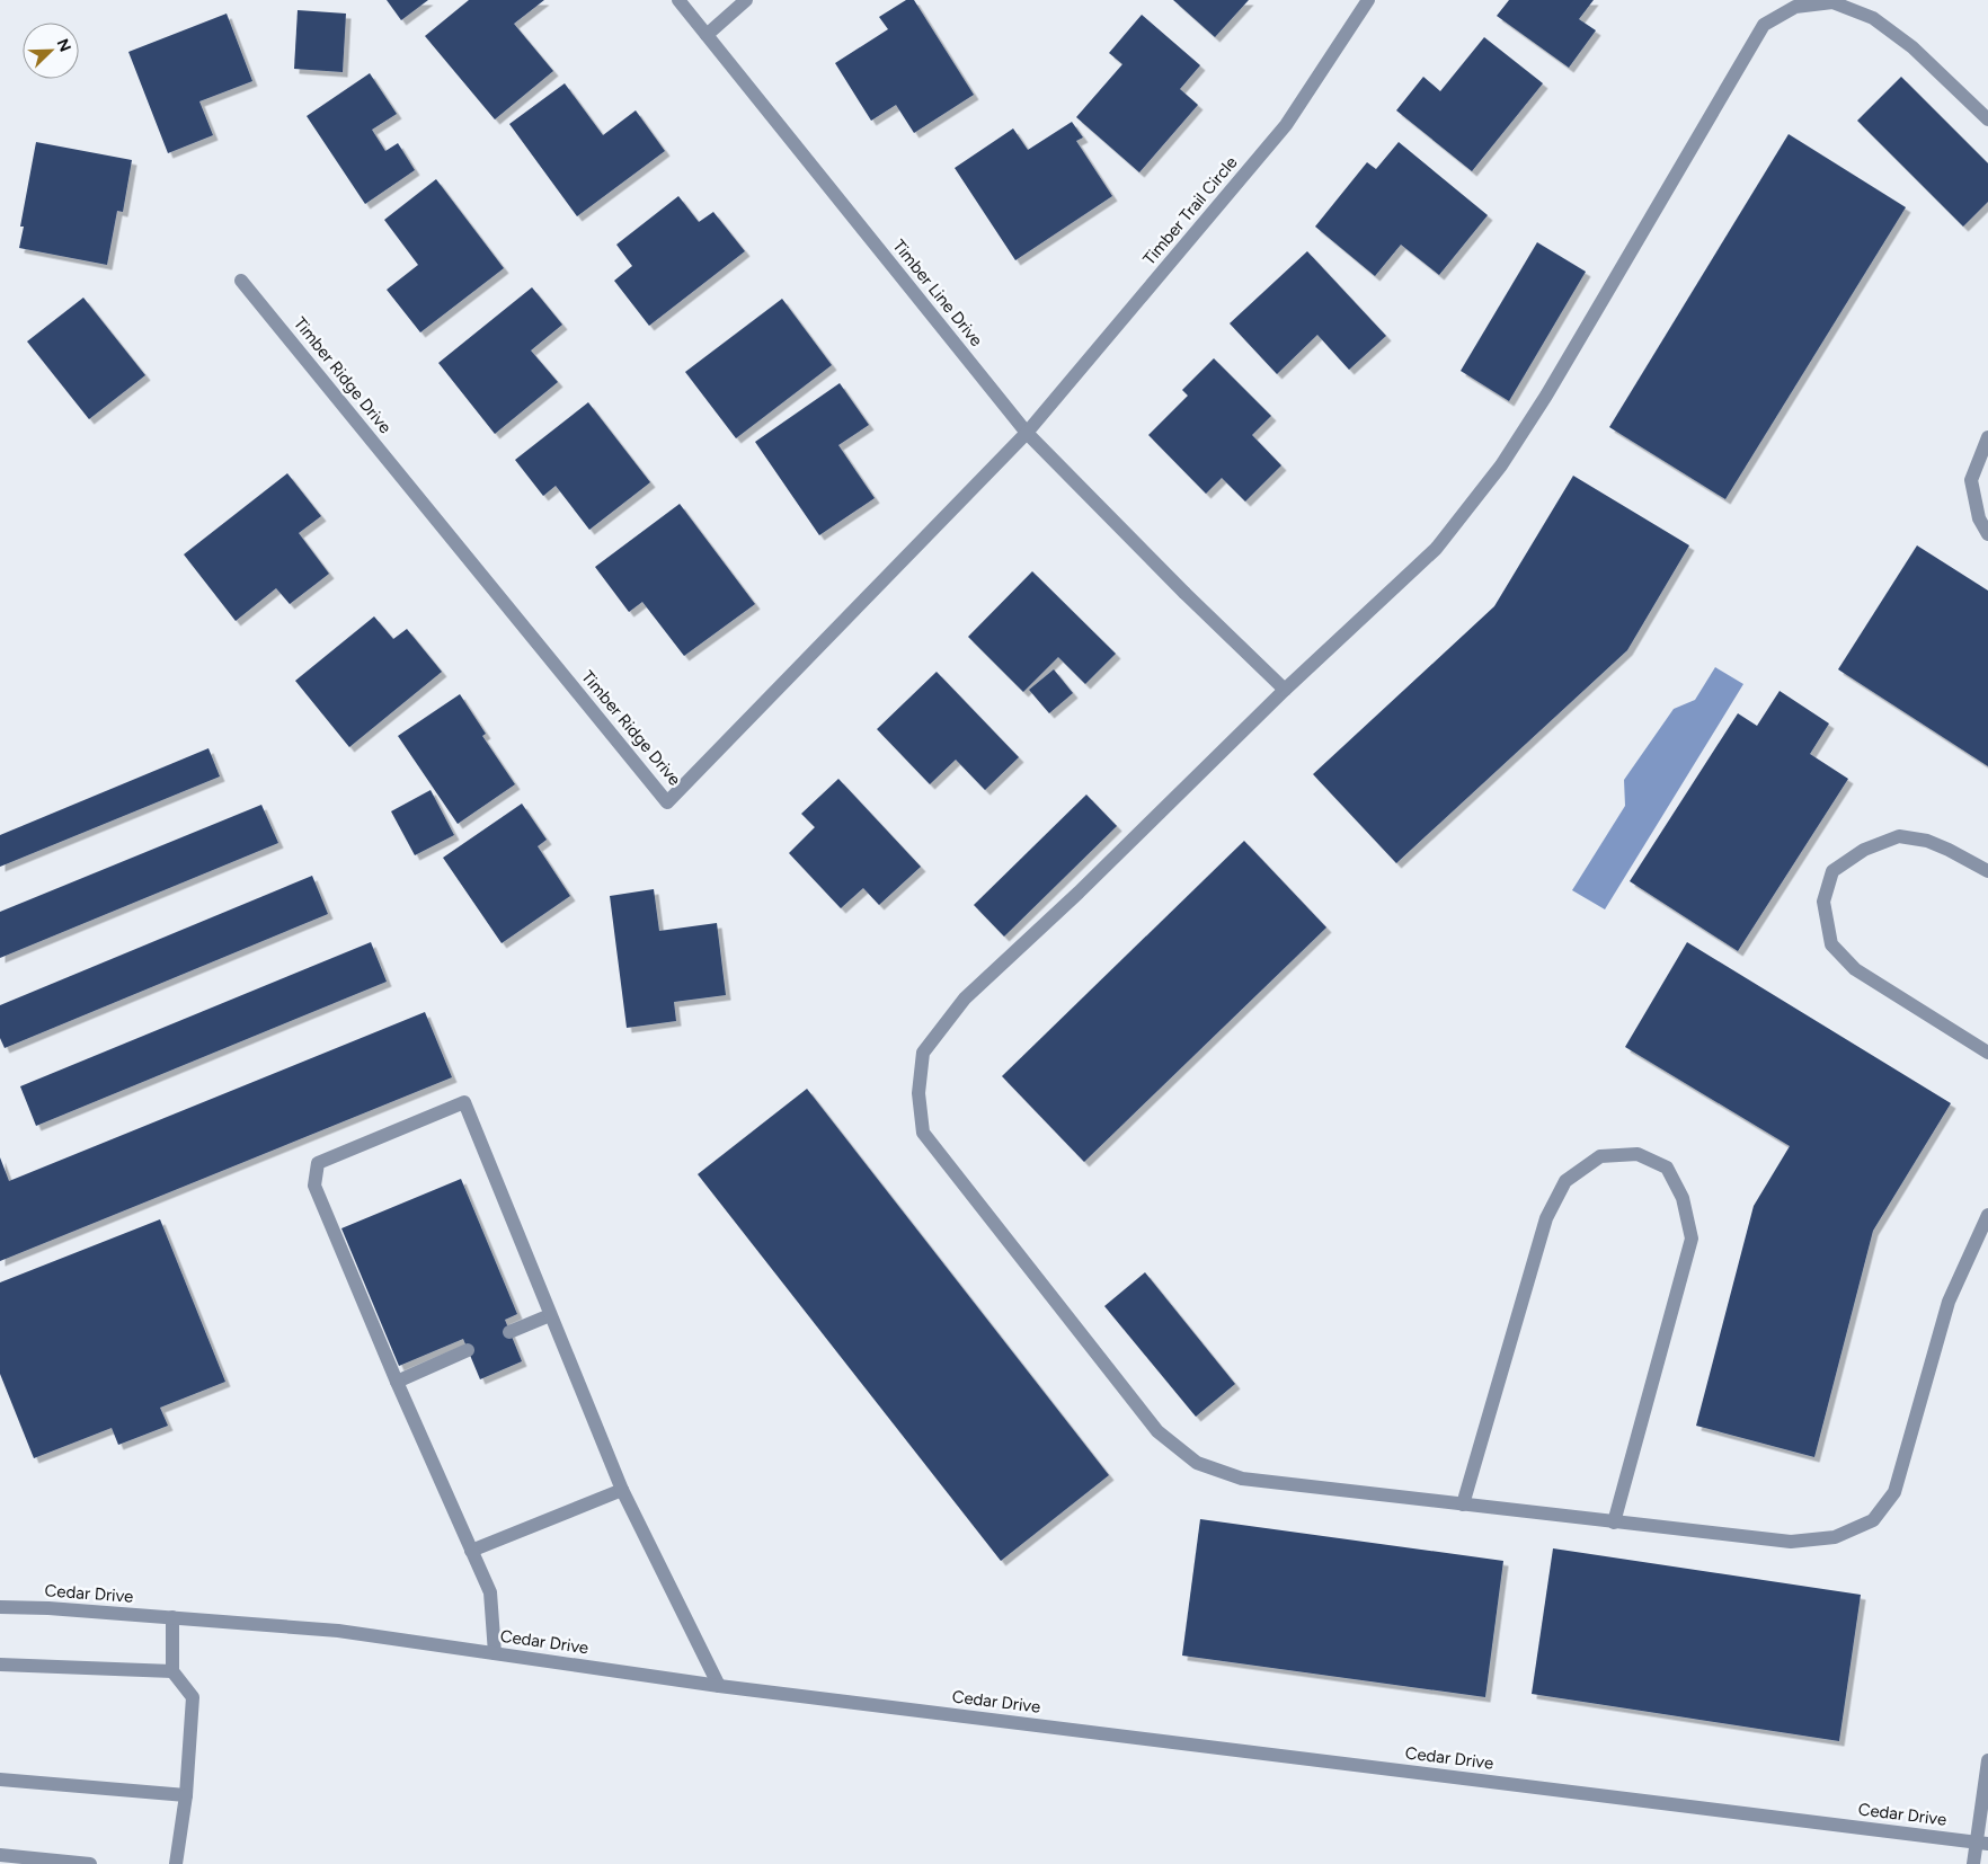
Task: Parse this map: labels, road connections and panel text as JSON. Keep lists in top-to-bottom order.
{
  "streets": {
    "street": [
      "Timber Trail Circle",
      "Timber Line Drive",
      "Timber Ridge Drive",
      "Cedar Drive"
    ]
  },
  "crossings": [
    ["Timber Trail Circle", "Timber Line Drive"],
    ["Timber Trail Circle", "Timber Ridge Drive"],
    ["Timber Line Drive", "Timber Ridge Drive"]
  ],
  "north": "top right"
}
